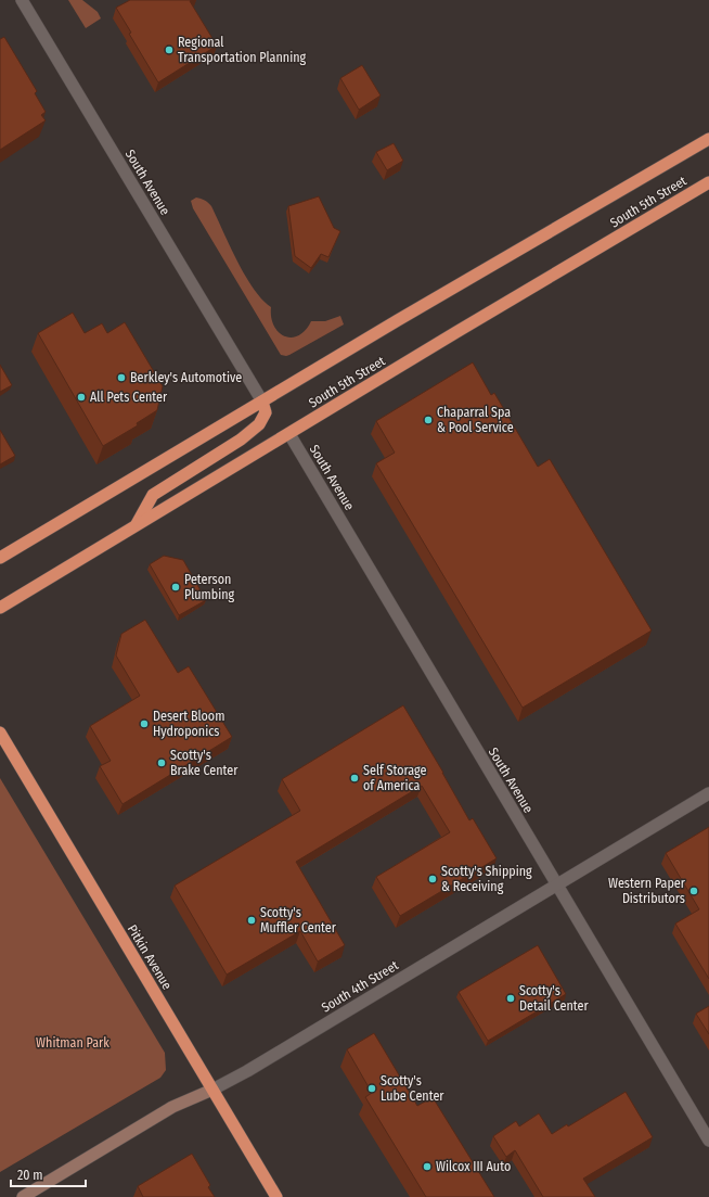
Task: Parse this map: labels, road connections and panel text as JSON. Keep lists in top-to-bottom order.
{
  "streets": {
    "highway": ["South 5th Street", "Pitkin Avenue"],
    "main road": ["South 4th Street"],
    "street": ["South Avenue"]
  },
  "crossings": [
    ["South Avenue", "South 5th Street"],
    ["South Avenue", "South 4th Street"],
    ["Pitkin Avenue", "South 4th Street"]
  ],
  "parks": ["Whitman Park"],
  "places": [
    "Regional Transportation Planning",
    "Berkley's Automotive",
    "All Pets Center",
    "Chaparral Spa & Pool Service",
    "Peterson Plumbing",
    "Desert Bloom Hydroponics",
    "Scotty's Brake Center",
    "Self Storage of America",
    "Scotty's Shipping & Receiving",
    "Western Paper Distributors",
    "Scotty's Muffler Center",
    "Scotty's Detail Center",
    "Scotty's Lube Center",
    "Wilcox III Auto"
  ],
  "scale_bar": "20 m"
}
